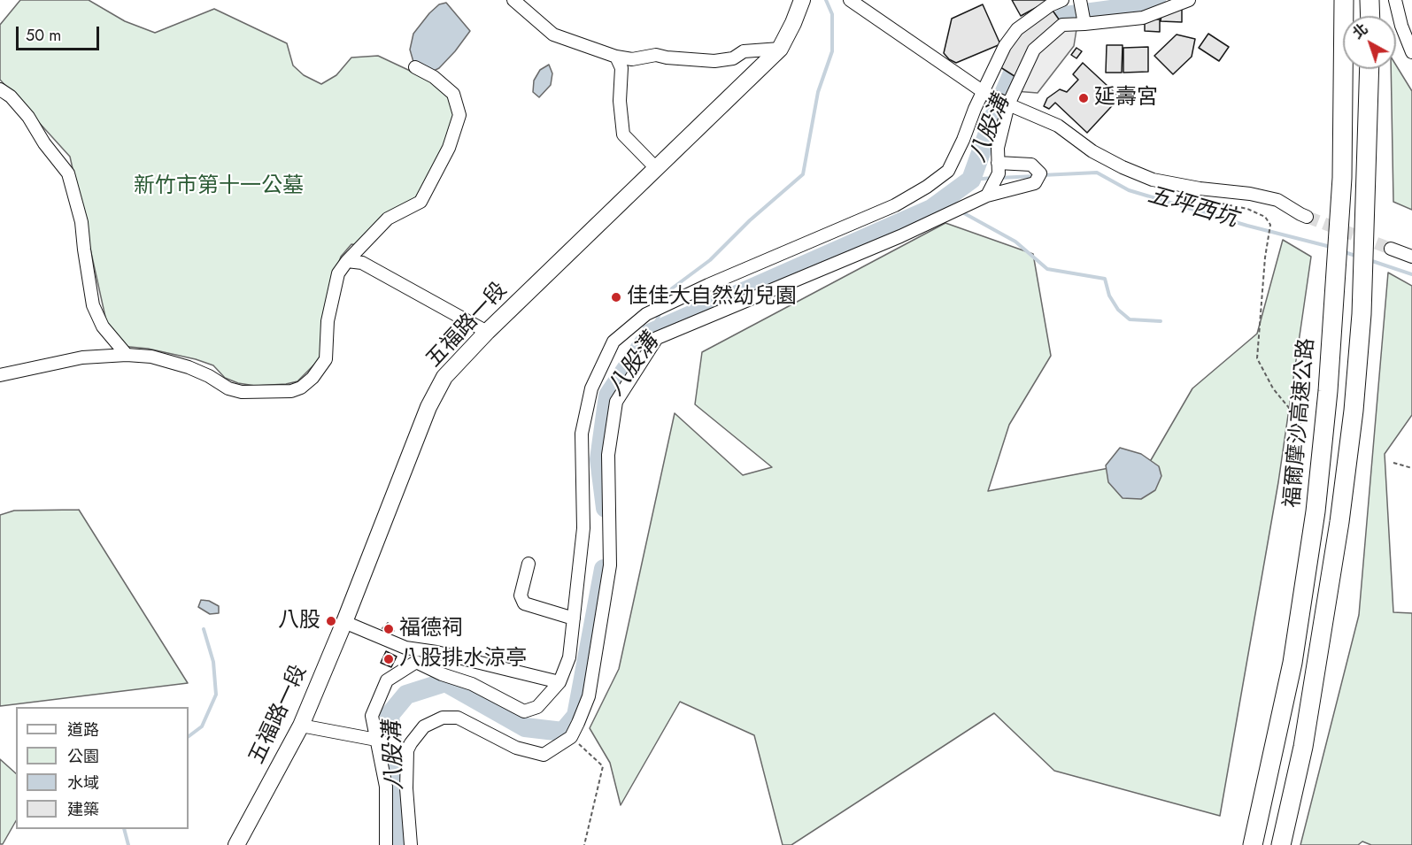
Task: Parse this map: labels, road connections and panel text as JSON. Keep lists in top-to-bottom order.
{
  "streets": {
    "highway": ["福爾摩沙高速公路"],
    "main road": ["五福路一段"]
  },
  "water": ["八股溝", "五坪西坑"],
  "parks": ["新竹市第十一公墓"],
  "places": [
    "延壽宮",
    "佳佳大自然幼兒園",
    "八股",
    "福德祠",
    "八股排水涼亭"
  ],
  "legend": [
    "道路",
    "公園",
    "水域",
    "建築"
  ],
  "scale_bar": "50 m",
  "north": "top left"
}
